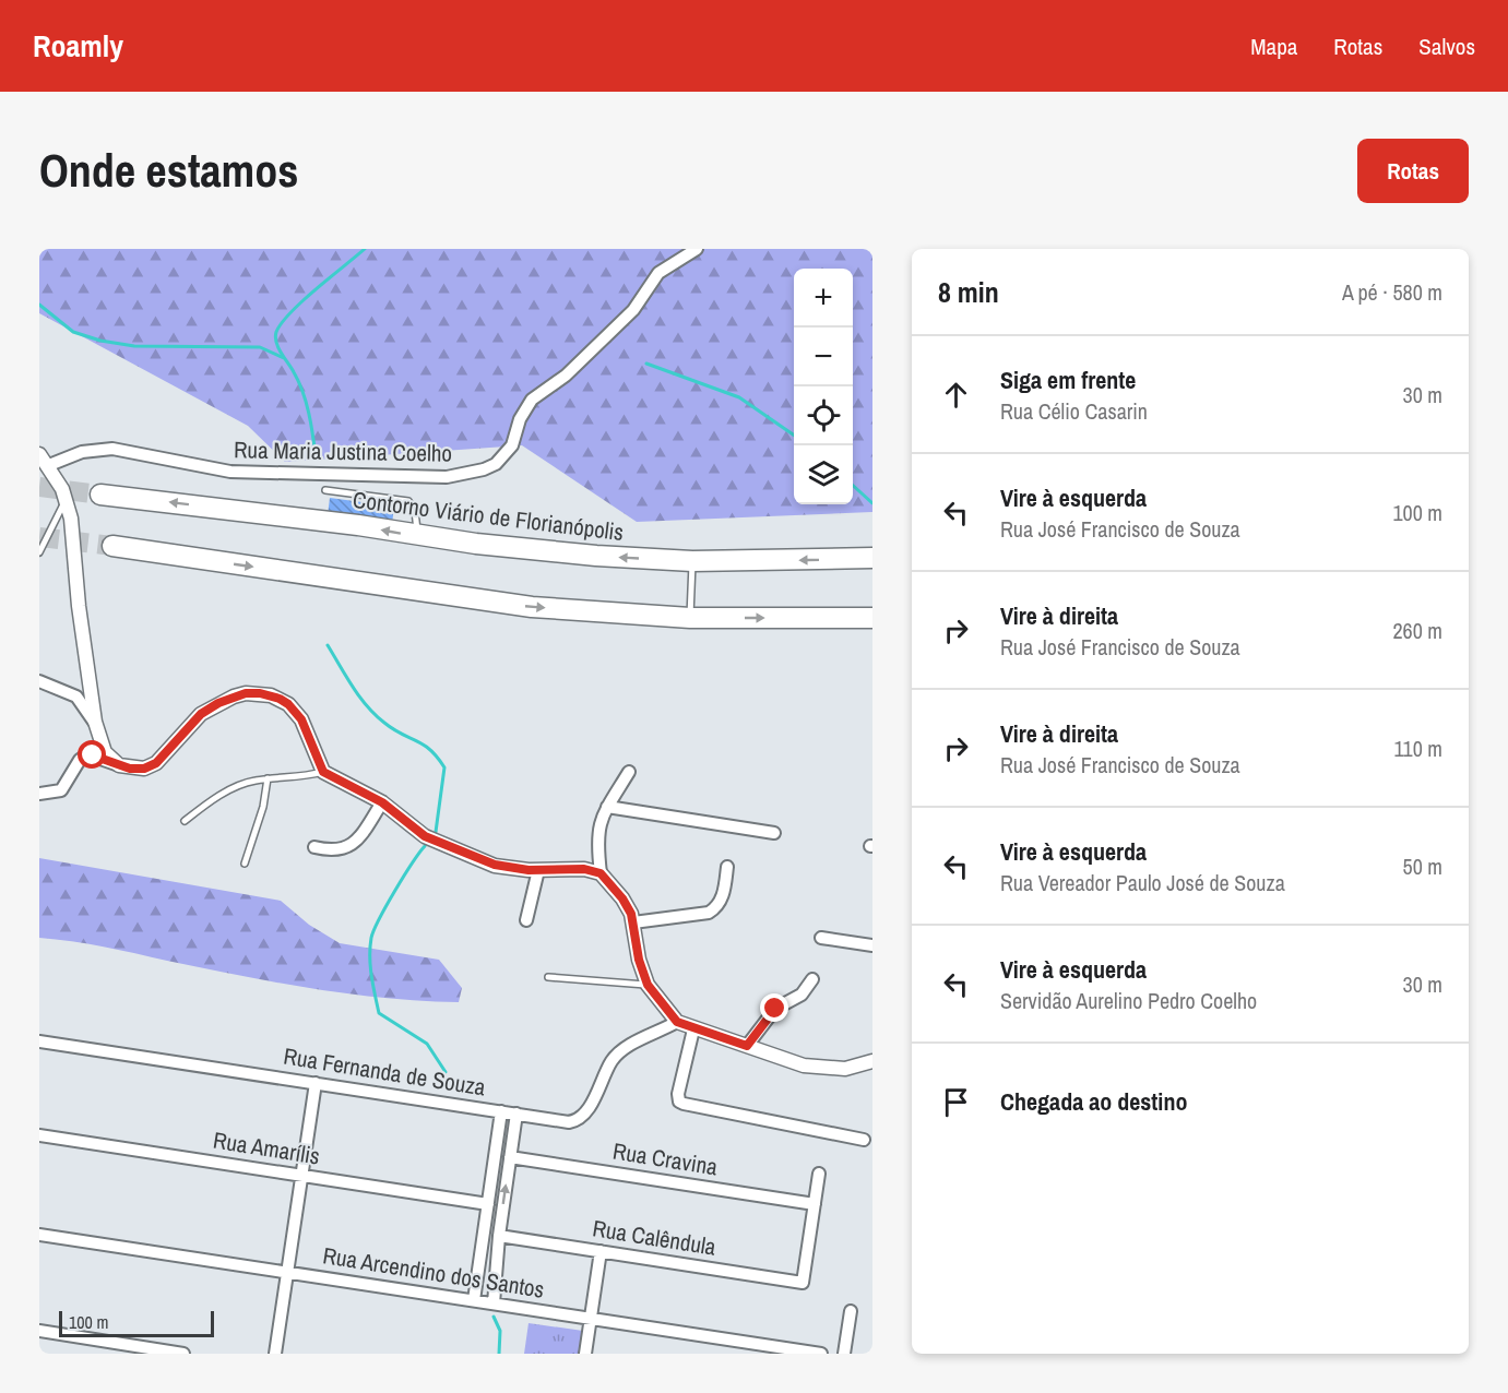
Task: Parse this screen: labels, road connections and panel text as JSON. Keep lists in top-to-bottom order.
{
  "streets": {
    "highway": ["Contorno Viário de Florianópolis"],
    "street": [
      "Rua Maria Justina Coelho",
      "Rua Fernanda de Souza",
      "Rua Amarílis",
      "Rua Cravina",
      "Rua Calêndula",
      "Rua Arcendino dos Santos"
    ]
  },
  "crossings": [
    ["Rua Cravina", "Rua Calêndula"]
  ],
  "scale_bar": "100 m",
  "page": {
    "header": "Roamly",
    "nav": ["Mapa", "Rotas", "Salvos"],
    "buttons": "Rotas",
    "title": "Onde estamos",
    "heading": ["8 min", "A pé · 580 m"],
    "map_buttons": ["+", "−"],
    "list": [
      ["Siga em frente", "Rua Célio Casarin", "30 m"],
      ["Vire à esquerda", "Rua José Francisco de Souza", "100 m"],
      ["Vire à direita", "Rua José Francisco de Souza", "260 m"],
      ["Vire à direita", "Rua José Francisco de Souza", "110 m"],
      ["Vire à esquerda", "Rua Vereador Paulo José de Souza", "50 m"],
      ["Vire à esquerda", "Servidão Aurelino Pedro Coelho", "30 m"],
      "Chegada ao destino"
    ],
    "scale": "100 m"
  }
}
